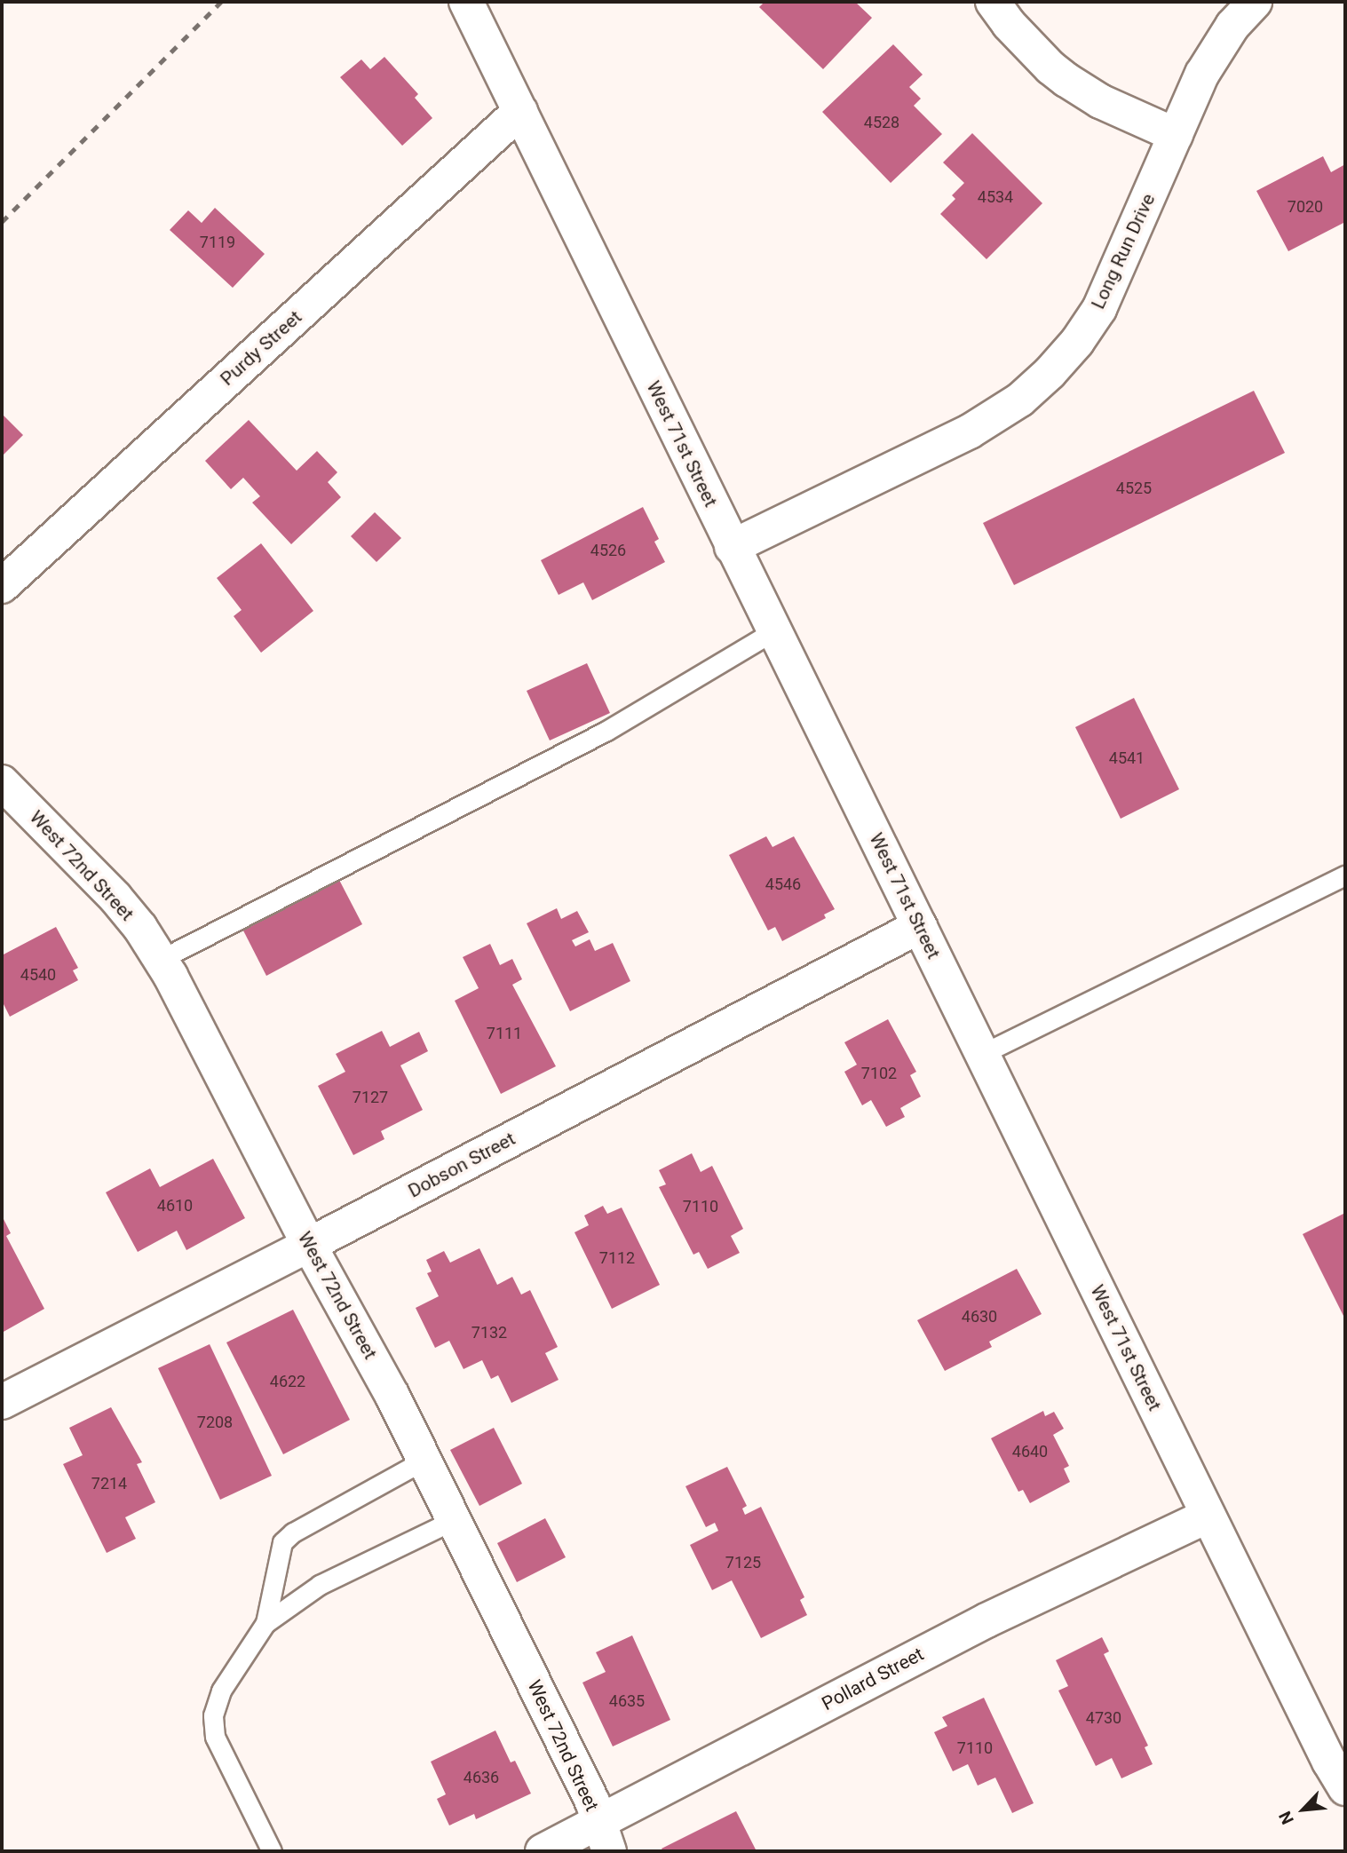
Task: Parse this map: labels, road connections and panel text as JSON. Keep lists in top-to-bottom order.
{
  "streets": {
    "street": [
      "Long Run Drive",
      "Purdy Street",
      "West 71st Street",
      "West 72nd Street",
      "Dobson Street",
      "Pollard Street"
    ]
  },
  "crossings": [
    ["Long Run Drive", "West 71st Street"],
    ["Purdy Street", "West 71st Street"],
    ["West 71st Street", "Dobson Street"],
    ["West 71st Street", "Pollard Street"],
    ["West 72nd Street", "Dobson Street"],
    ["West 72nd Street", "Pollard Street"]
  ],
  "house_numbers": [
    "4528",
    "4534",
    "7020",
    "7119",
    "4525",
    "4526",
    "4541",
    "4546",
    "4540",
    "7111",
    "7102",
    "7127",
    "4610",
    "7110",
    "7112",
    "4630",
    "7132",
    "4622",
    "7208",
    "4640",
    "7214",
    "7125",
    "4635",
    "4730",
    "7110",
    "4636"
  ],
  "north": "bottom left"
}
